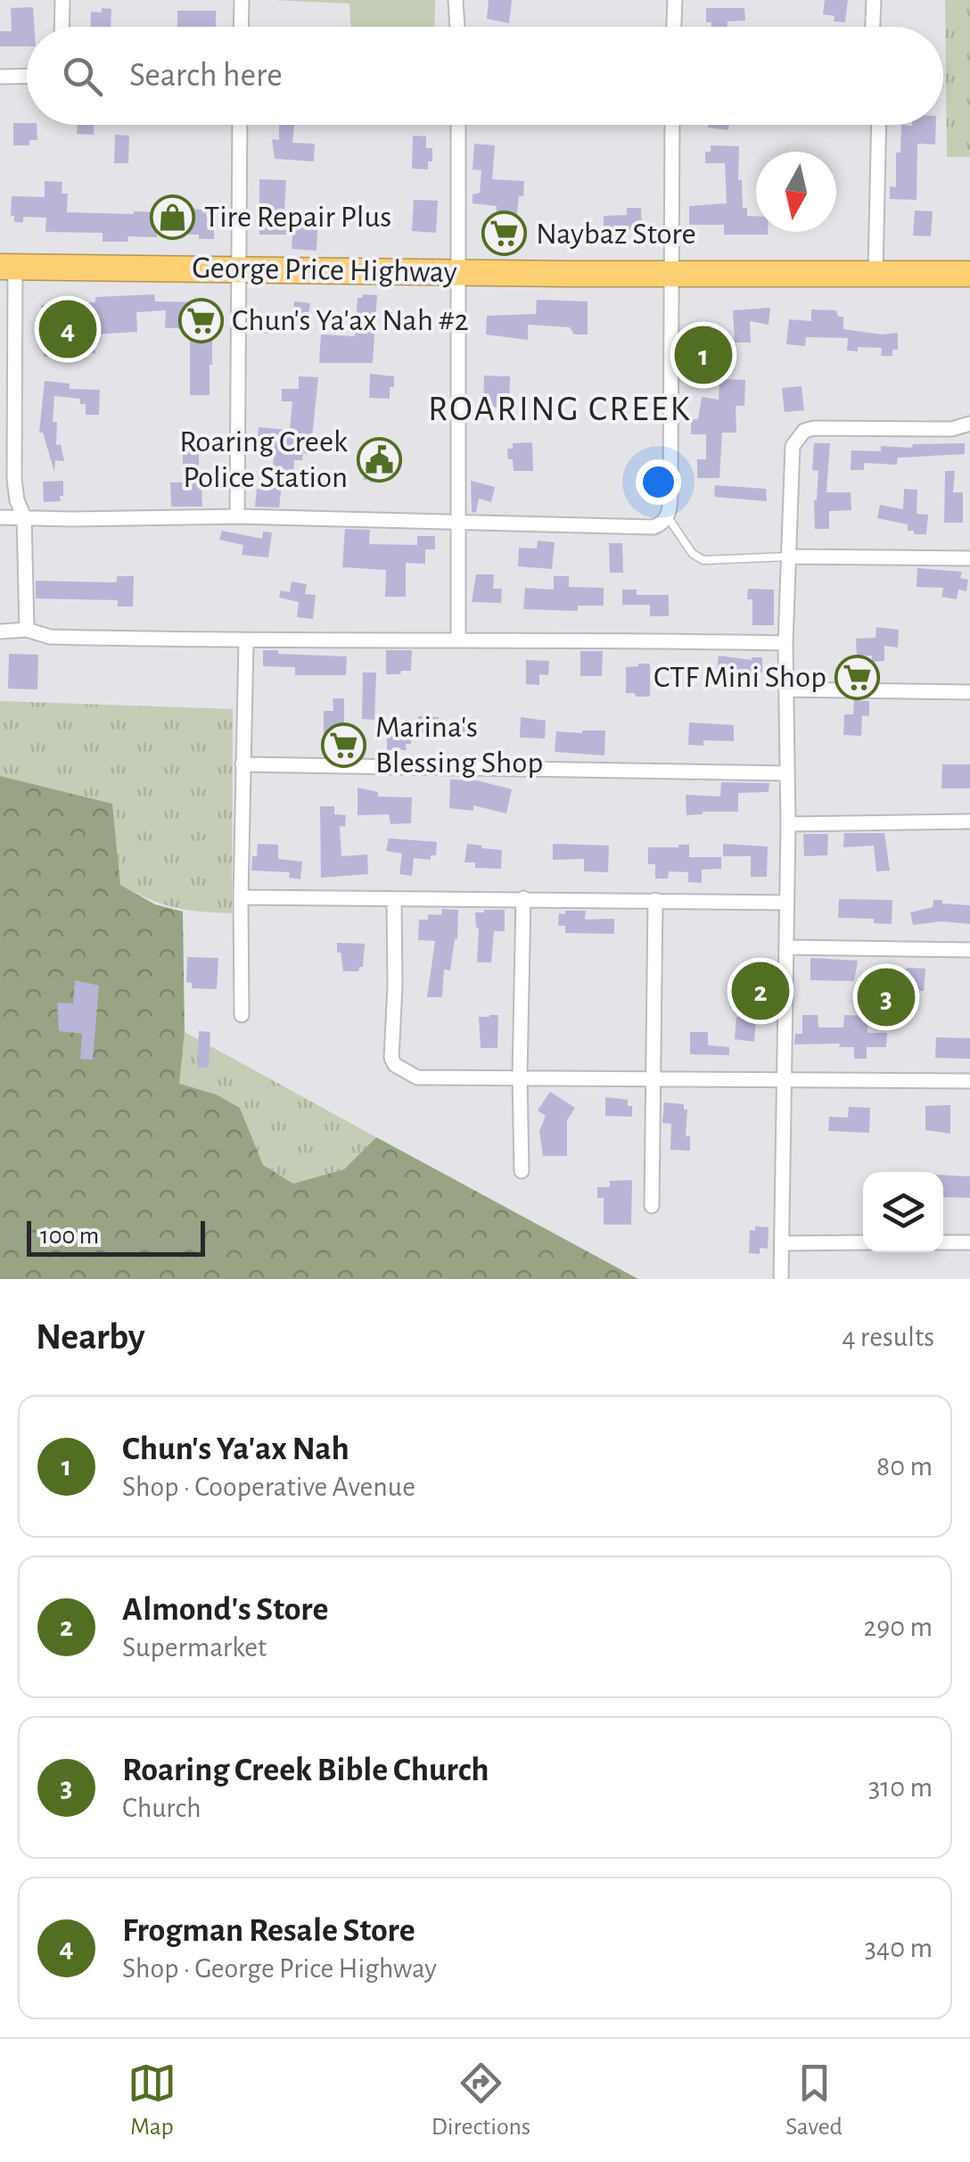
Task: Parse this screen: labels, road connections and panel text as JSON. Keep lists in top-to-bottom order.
{
  "streets": {
    "highway": ["George Price Highway"]
  },
  "districts": ["ROARING CREEK"],
  "places": {
    "shop": ["Tire Repair Plus"],
    "supermarket": [
      "Naybaz Store",
      "Chun's Ya'ax Nah #2",
      "CTF Mini Shop",
      "Marina's Blessing Shop"
    ],
    "public building": ["Roaring Creek Police Station"]
  },
  "scale_bar": "100 m",
  "north": "bottom",
  "page": {
    "search": "Search here",
    "pins": [
      "4",
      "1",
      "2",
      "3"
    ],
    "scale": "100 m",
    "heading": ["Nearby", "4 results"],
    "list": [
      {
        "mark": "1",
        "name": "Chun's Ya'ax Nah",
        "note": "Shop · Cooperative Avenue",
        "value": "80 m"
      },
      {
        "mark": "2",
        "name": "Almond's Store",
        "note": "Supermarket",
        "value": "290 m"
      },
      {
        "mark": "3",
        "name": "Roaring Creek Bible Church",
        "note": "Church",
        "value": "310 m"
      },
      {
        "mark": "4",
        "name": "Frogman Resale Store",
        "note": "Shop · George Price Highway",
        "value": "340 m"
      }
    ],
    "nav": ["Map", "Directions", "Saved"]
  }
}
